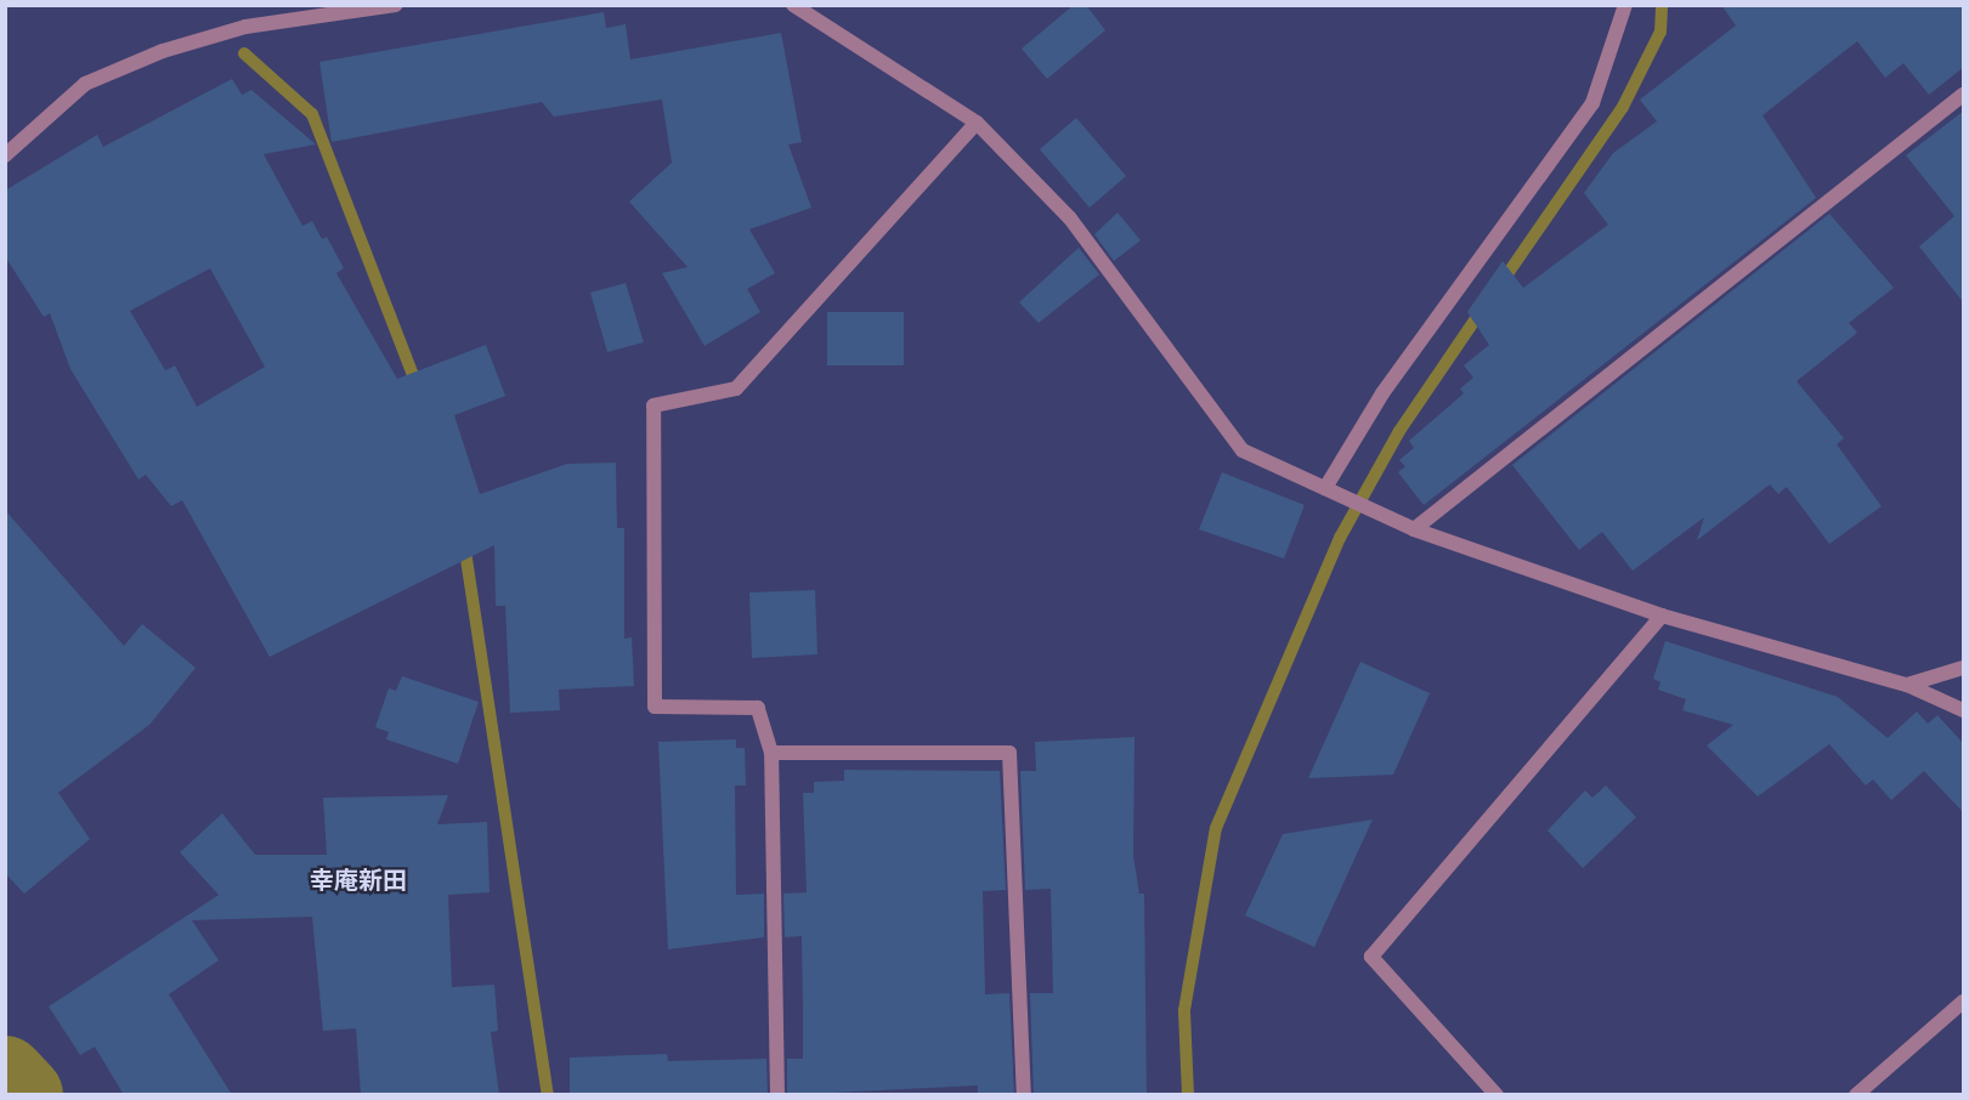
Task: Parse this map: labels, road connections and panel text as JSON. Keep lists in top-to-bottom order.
{
  "districts": ["幸庵新田"]
}
